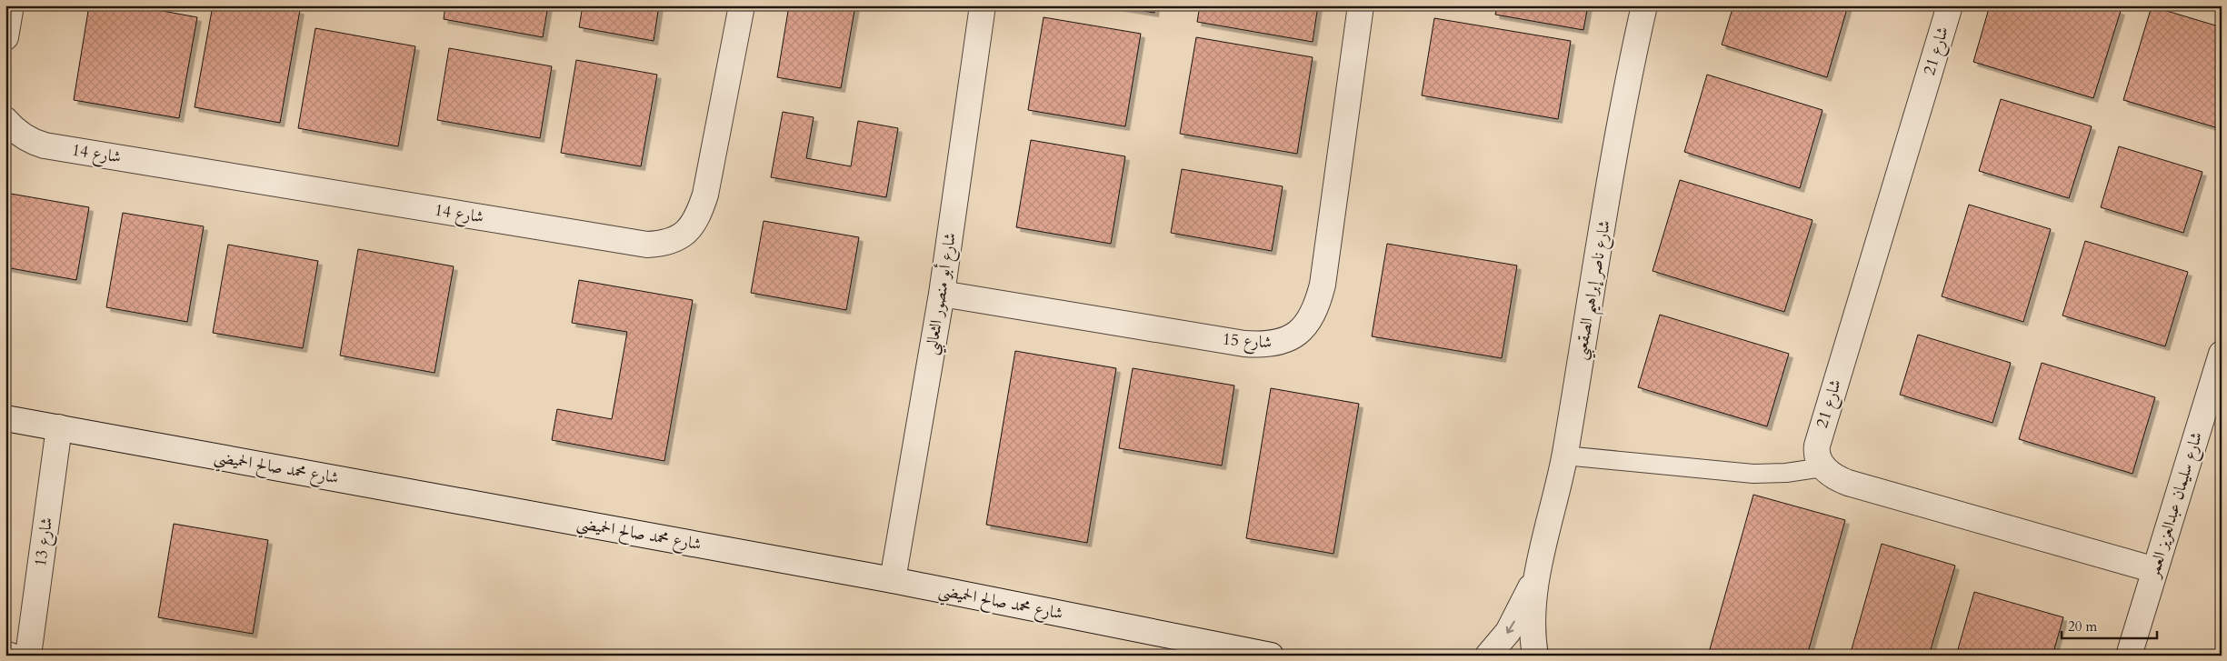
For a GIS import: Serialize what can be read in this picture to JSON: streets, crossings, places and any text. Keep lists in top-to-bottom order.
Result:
{
  "streets": {
    "street": [
      "شارع 21",
      "شارع 14",
      "شارع ناصر إبراهيم الصقعبي",
      "شارع أبو منصور الثعالبي",
      "شارع 15",
      "شارع محمد صالح الحميضي",
      "شارع سليمان عبدالعزيز العمر",
      "شارع 13"
    ]
  },
  "crossings": [
    ["شارع أبو منصور الثعالبي", "شارع 15"],
    ["شارع أبو منصور الثعالبي", "شارع محمد صالح الحميضي"],
    ["شارع محمد صالح الحميضي", "شارع 13"]
  ],
  "scale_bar": "20 m"
}
